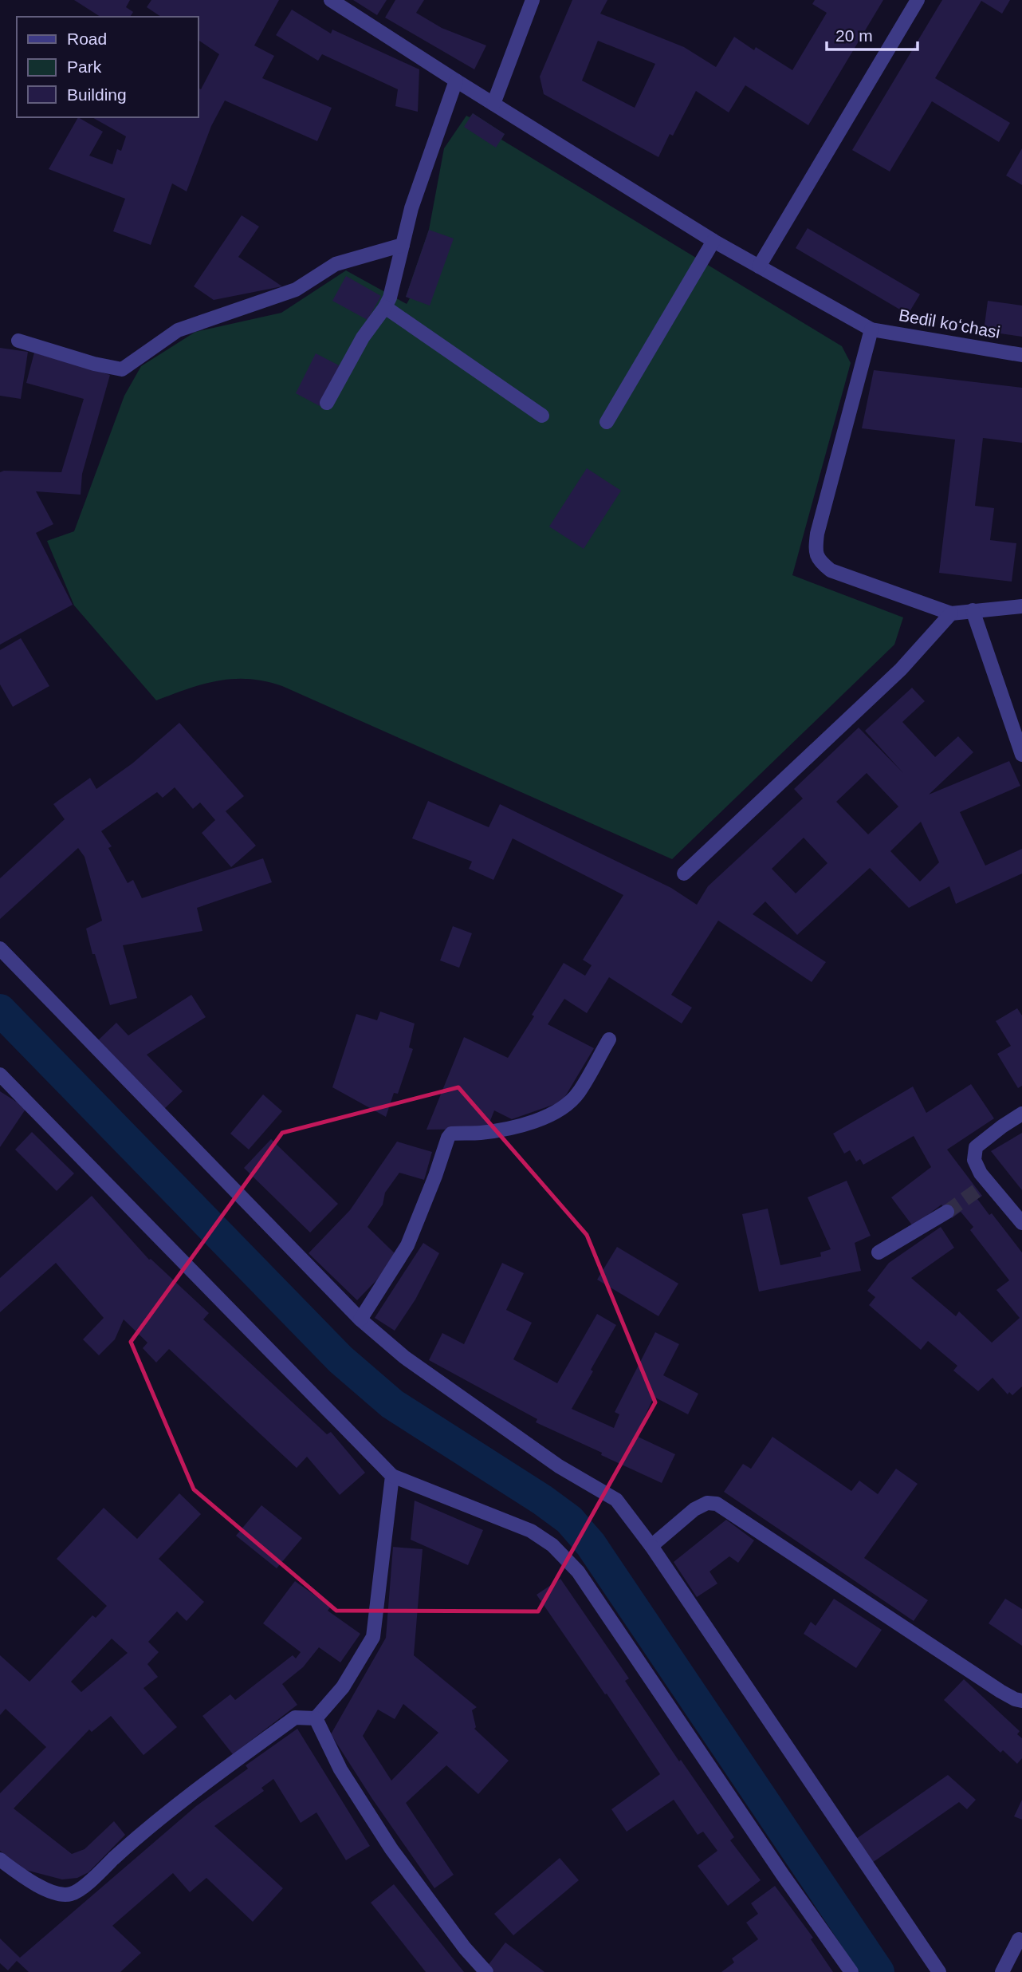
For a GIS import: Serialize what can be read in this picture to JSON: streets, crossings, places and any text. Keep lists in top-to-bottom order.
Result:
{
  "streets": {
    "street": ["Bedil koʻchasi"]
  },
  "legend": ["Road", "Park", "Building"],
  "scale_bar": "20 m"
}
